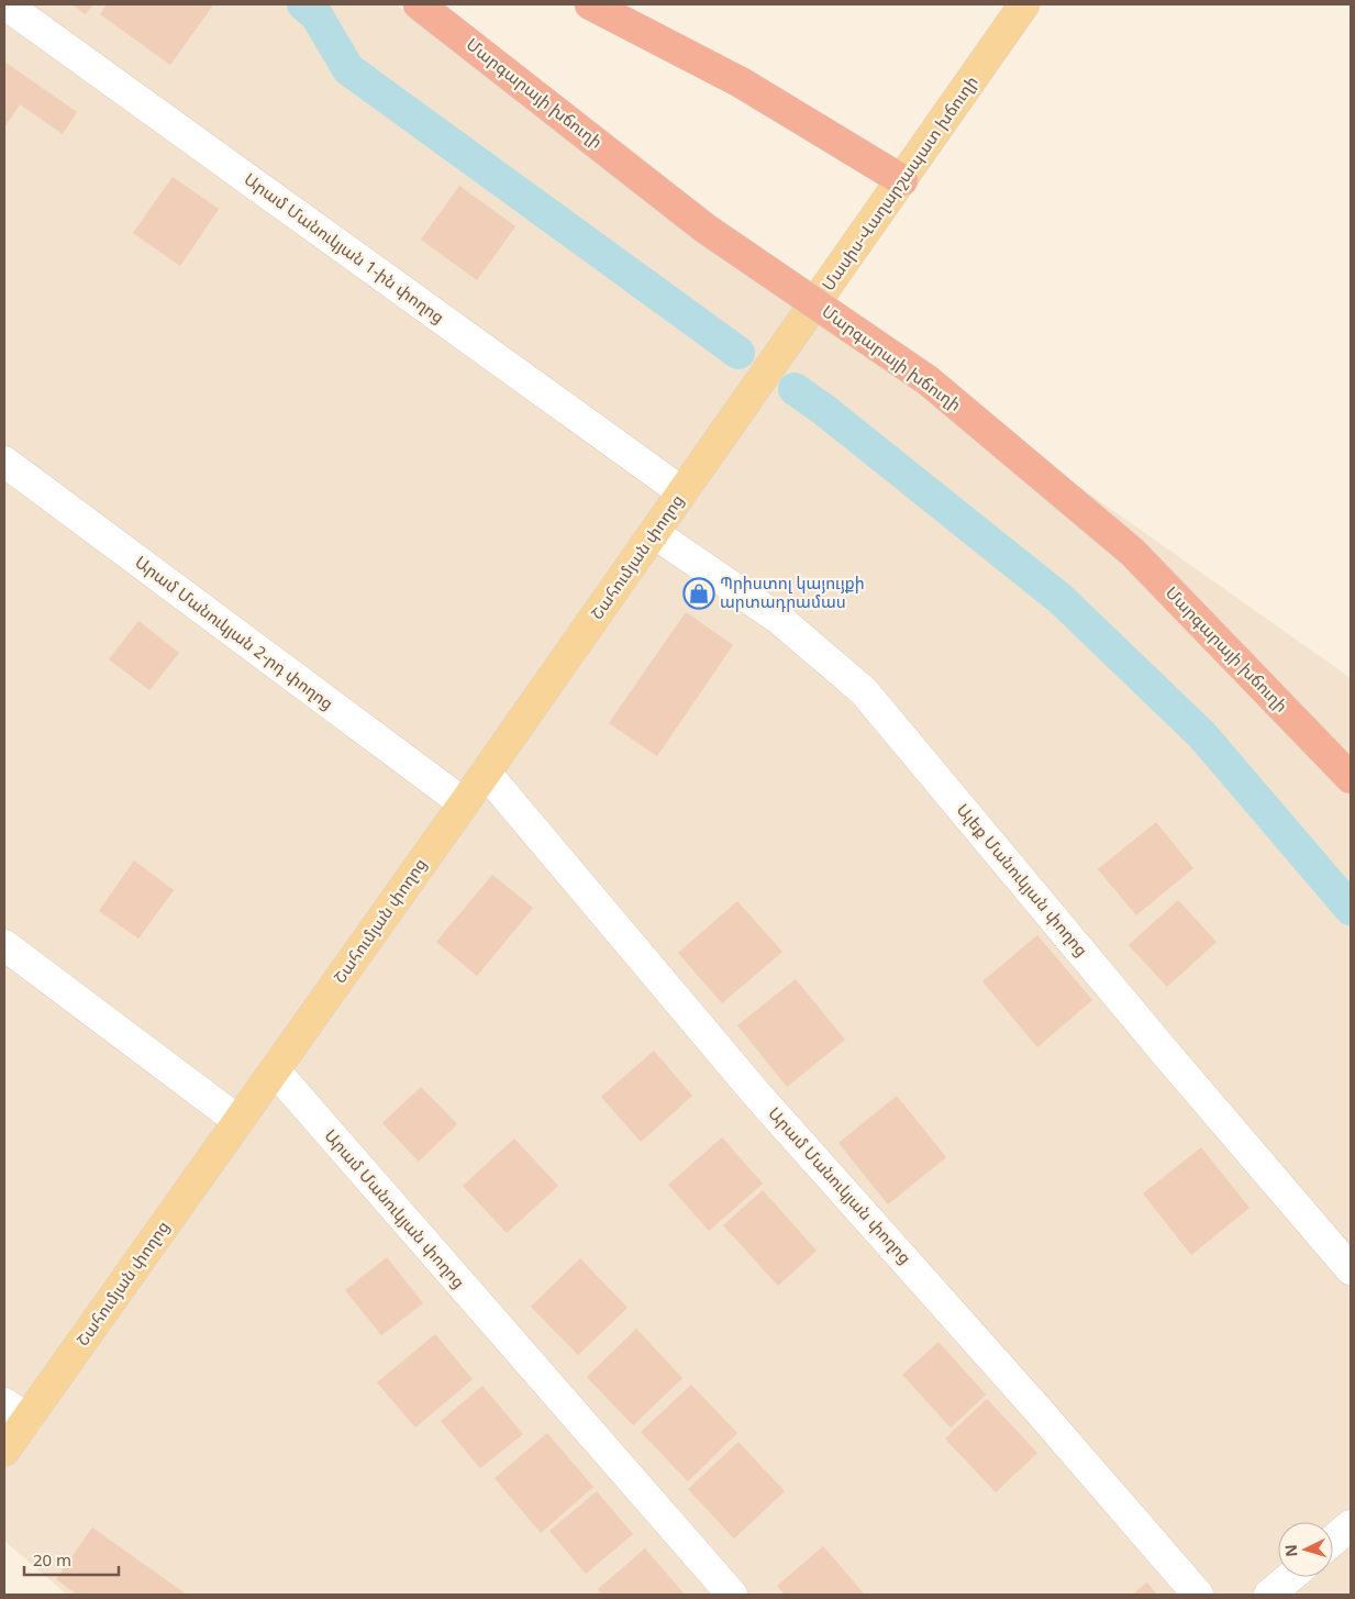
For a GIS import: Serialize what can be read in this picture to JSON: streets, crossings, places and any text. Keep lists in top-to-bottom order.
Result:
{
  "streets": {
    "highway": ["Մարգարայի խճուղի"],
    "main road": ["Մասիս-Վաղարշապատ խճուղի", "Շահումյան փողոց"],
    "street": [
      "Արամ Մանուկյան 1-ին փողոց",
      "Արամ Մանուկյան 2-րդ փողոց",
      "Ալեք Մանուկյան փողոց",
      "Արամ Մանուկյան փողոց"
    ]
  },
  "crossings": [
    ["Մասիս-Վաղարշապատ խճուղի", "Շահումյան փողոց"],
    ["Արամ Մանուկյան 1-ին փողոց", "Շահումյան փողոց"],
    ["Շահումյան փողոց", "Արամ Մանուկյան 2-րդ փողոց"],
    ["Շահումյան փողոց", "Ալեք Մանուկյան փողոց"],
    ["Շահումյան փողոց", "Արամ Մանուկյան փողոց"]
  ],
  "places": {
    "shop": ["Պրիստոլ կայույքի արտադրամաս"]
  },
  "scale_bar": "20 m",
  "north": "left"
}
